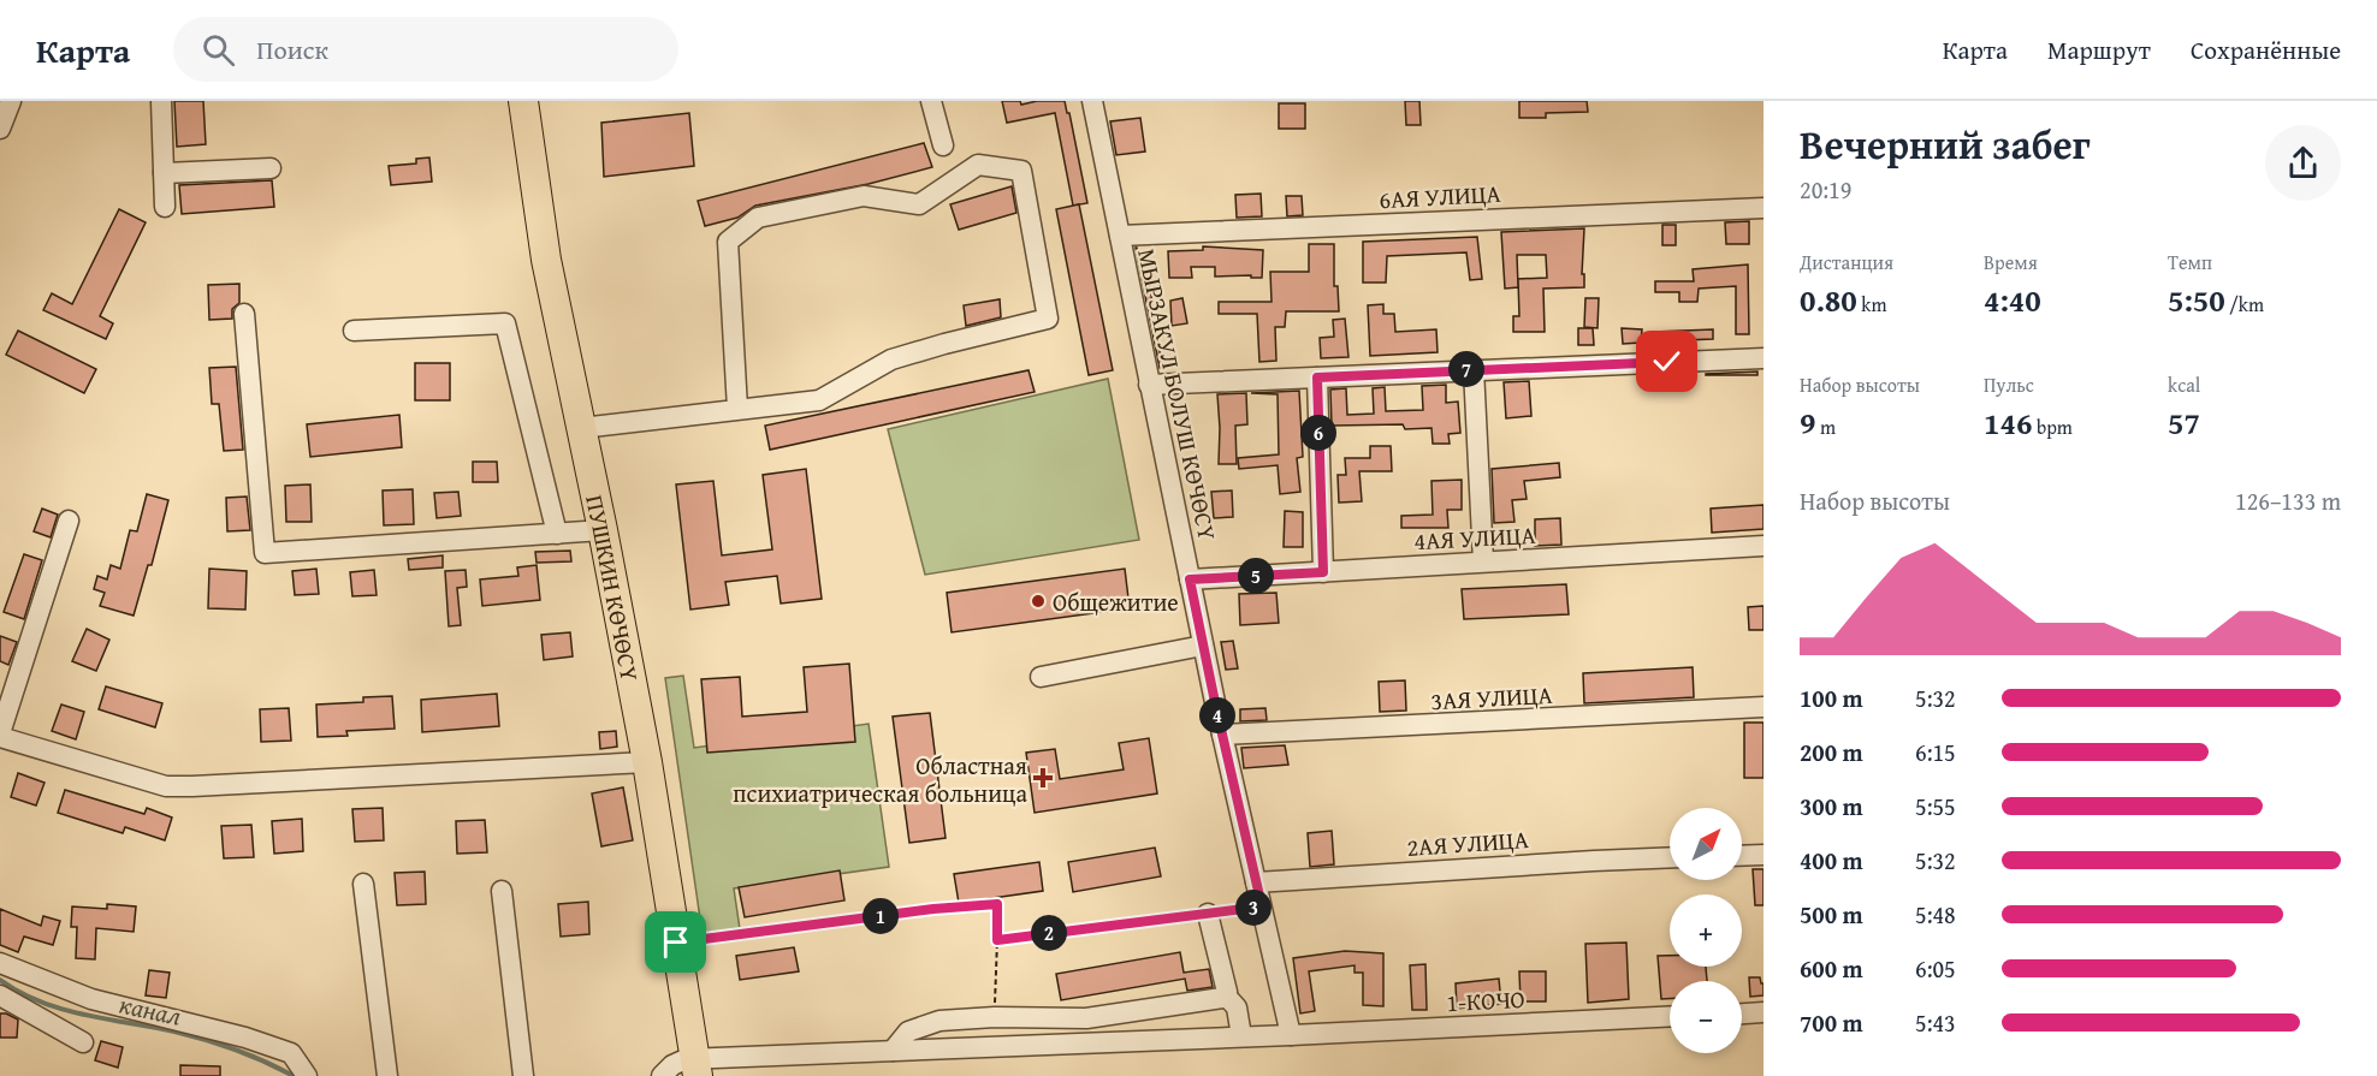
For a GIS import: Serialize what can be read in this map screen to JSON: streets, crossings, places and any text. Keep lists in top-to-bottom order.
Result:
{
  "streets": {
    "highway": ["ПУШКИН КӨЧӨСҮ"],
    "street": [
      "6АЯ УЛИЦА",
      "МЫРЗАКУЛ БОЛУШ КӨЧӨСҮ",
      "4АЯ УЛИЦА",
      "3АЯ УЛИЦА",
      "2АЯ УЛИЦА",
      "1-КОЧО"
    ]
  },
  "crossings": [
    ["6АЯ УЛИЦА", "МЫРЗАКУЛ БОЛУШ КӨЧӨСҮ"],
    ["МЫРЗАКУЛ БОЛУШ КӨЧӨСҮ", "4АЯ УЛИЦА"],
    ["МЫРЗАКУЛ БОЛУШ КӨЧӨСҮ", "3АЯ УЛИЦА"],
    ["МЫРЗАКУЛ БОЛУШ КӨЧӨСҮ", "2АЯ УЛИЦА"],
    ["МЫРЗАКУЛ БОЛУШ КӨЧӨСҮ", "1-КОЧО"],
    ["ПУШКИН КӨЧӨСҮ", "1-КОЧО"]
  ],
  "water": ["канал"],
  "places": {
    "other": ["Общежитие"],
    "health": ["Областная психиатрическая больница"]
  },
  "north": "top right",
  "page": {
    "header": "Карта",
    "search": "Поиск",
    "nav": ["Карта", "Маршрут", "Сохранённые"],
    "heading": ["Вечерний забег", "20:19"],
    "stats": [
      ["Дистанция", "0.80 km"],
      ["Время", "4:40"],
      ["Темп", "5:50 /km"],
      ["Набор высоты", "9 m"],
      ["Пульс", "146 bpm"],
      ["kcal", "57"]
    ],
    "pins": [
      "7",
      "6",
      "5",
      "4",
      "3",
      "1",
      "2"
    ],
    "chart": ["Набор высоты", "126–133 m"],
    "list": [
      {
        "name": "100 m",
        "note": "5:32"
      },
      {
        "name": "200 m",
        "note": "6:15"
      },
      {
        "name": "300 m",
        "note": "5:55"
      },
      {
        "name": "400 m",
        "note": "5:32"
      },
      {
        "name": "500 m",
        "note": "5:48"
      },
      {
        "name": "600 m",
        "note": "6:05"
      },
      {
        "name": "700 m",
        "note": "5:43"
      }
    ],
    "map_buttons": ["+", "−"]
  }
}
